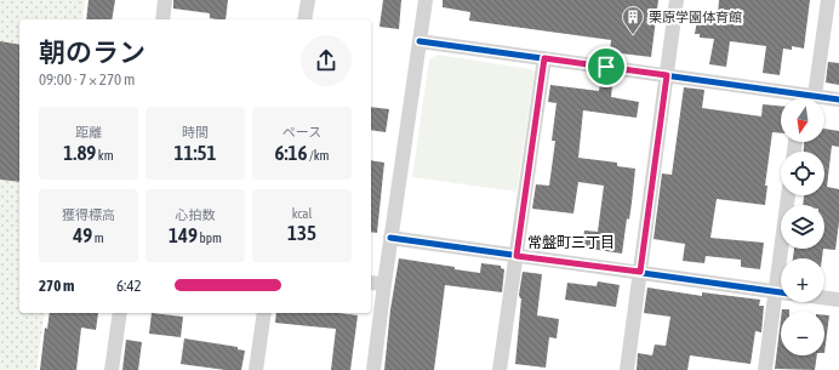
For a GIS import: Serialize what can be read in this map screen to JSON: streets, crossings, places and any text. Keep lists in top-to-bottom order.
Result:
{
  "districts": ["常盤町三丁目"],
  "places": {
    "building": ["栗原学園体育館"]
  },
  "north": "bottom",
  "page": {
    "heading": ["朝のラン", "09:00 · 7 × 270 m"],
    "map_buttons": ["+", "−"],
    "stats": [
      ["距離", "1.89 km"],
      ["時間", "11:51"],
      ["ペース", "6:16 /km"],
      ["獲得標高", "49 m"],
      ["心拍数", "149 bpm"],
      ["kcal", "135"]
    ],
    "list": [
      {
        "name": "270 m",
        "note": "6:42"
      }
    ]
  }
}
